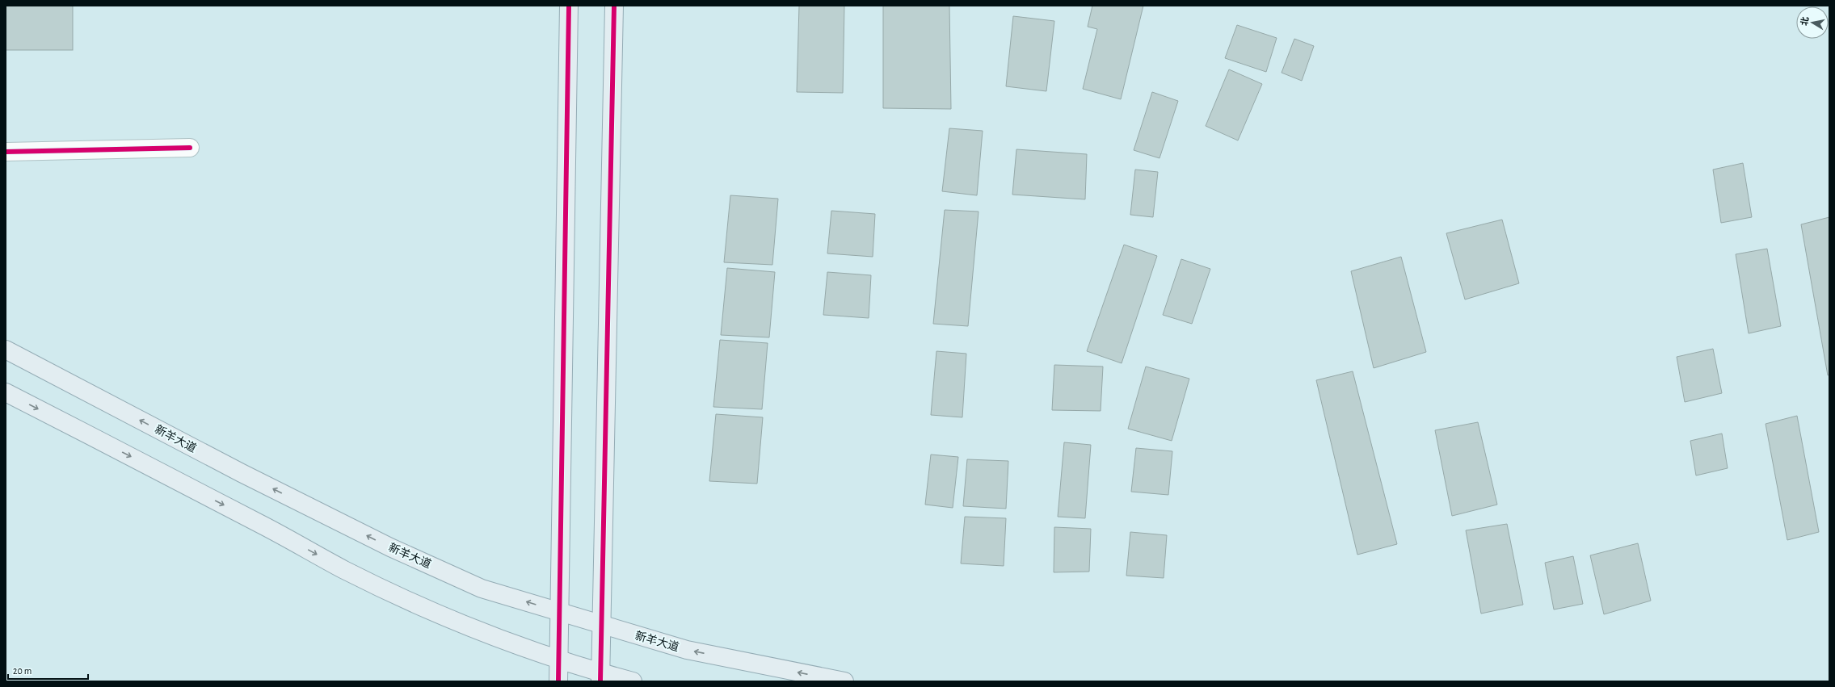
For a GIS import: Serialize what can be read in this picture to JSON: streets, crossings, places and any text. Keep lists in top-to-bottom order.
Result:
{
  "streets": {
    "main road": ["新羊大道"]
  },
  "scale_bar": "20 m",
  "north": "left"
}
